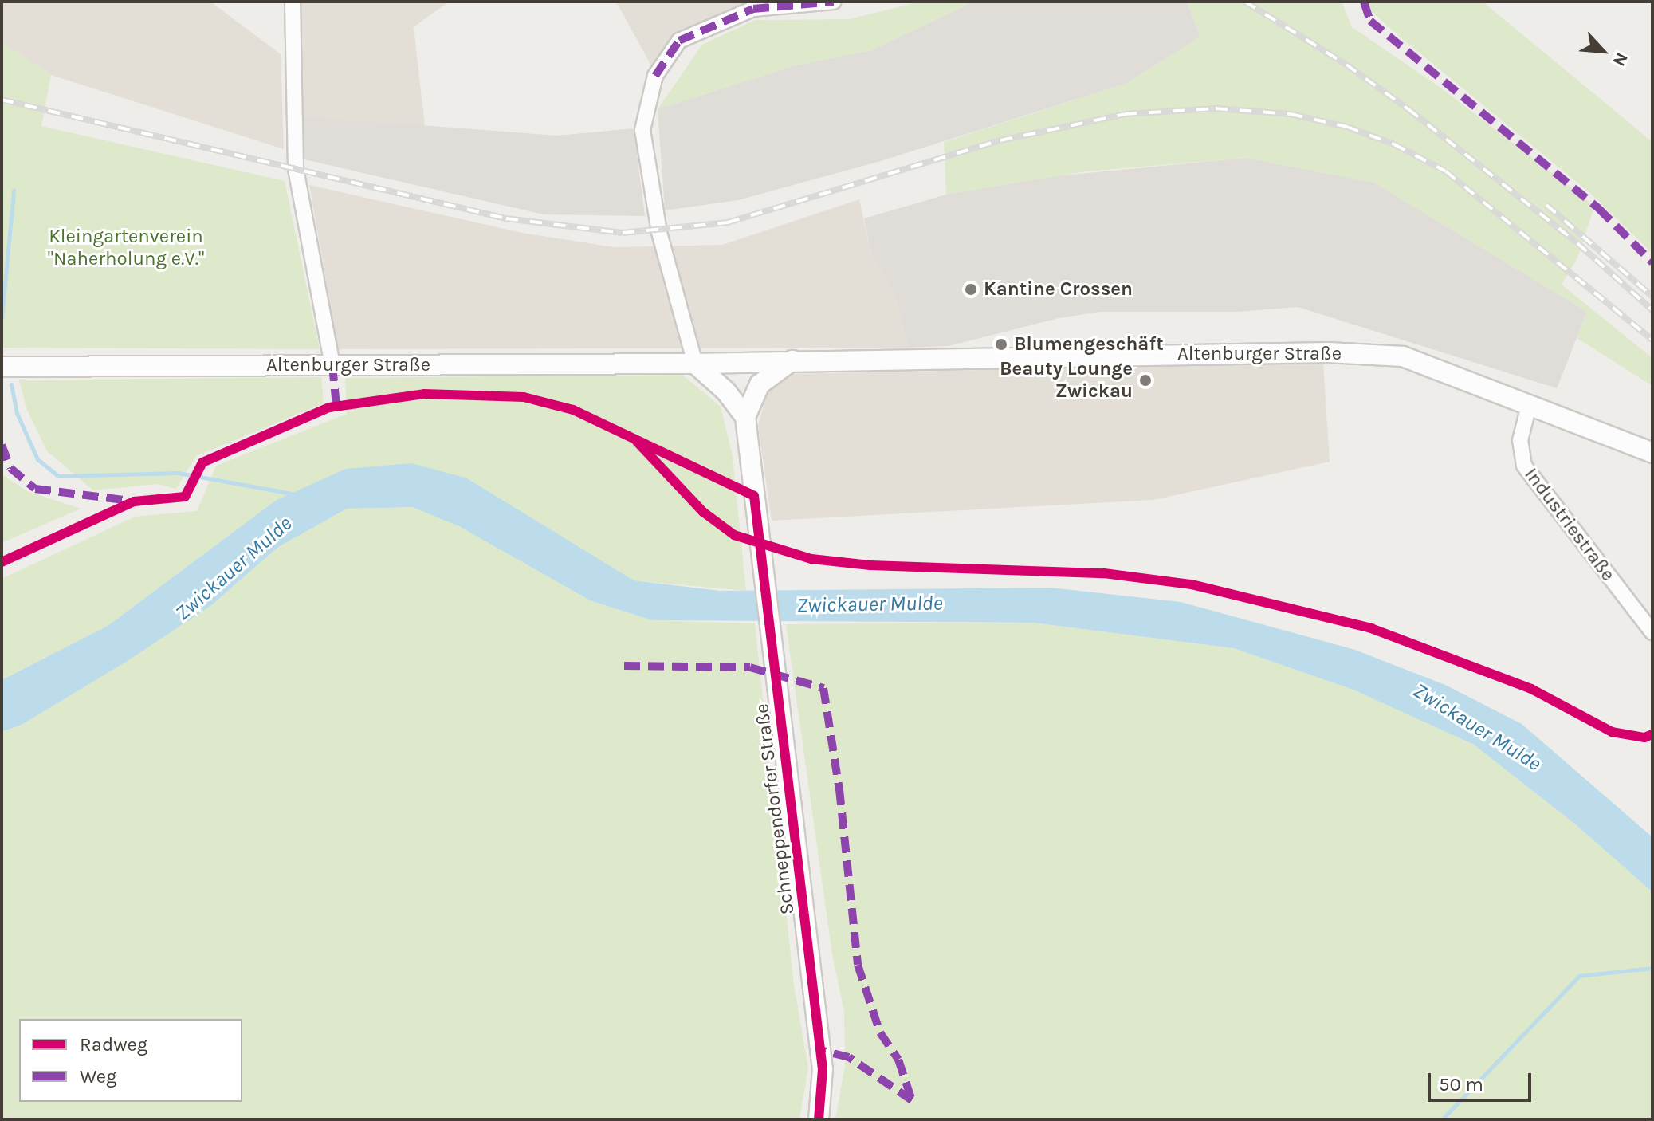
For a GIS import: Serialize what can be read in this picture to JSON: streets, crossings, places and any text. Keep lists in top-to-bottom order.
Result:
{
  "streets": {
    "street": ["Altenburger Straße", "Industriestraße", "Schneppendorfer Straße"]
  },
  "crossings": [
    ["Altenburger Straße", "Industriestraße"]
  ],
  "water": ["Zwickauer Mulde"],
  "parks": ["Kleingartenverein \"Naherholung e.V.\""],
  "places": ["Kantine Crossen", "Blumengeschäft", "Beauty Lounge Zwickau"],
  "legend": ["Radweg", "Weg"],
  "scale_bar": "50 m",
  "north": "bottom right"
}
